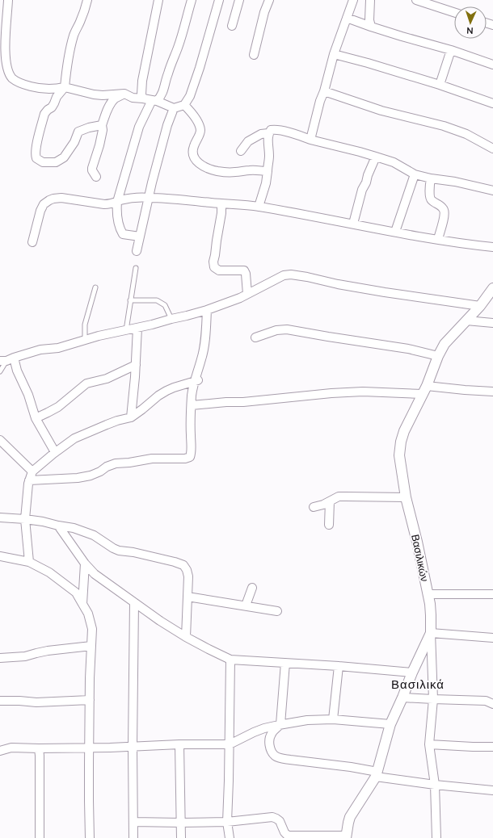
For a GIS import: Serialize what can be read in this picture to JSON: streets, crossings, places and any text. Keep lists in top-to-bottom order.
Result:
{
  "streets": {
    "street": ["Βασιλικών"]
  },
  "districts": ["Βασιλικά"],
  "north": "bottom"
}
